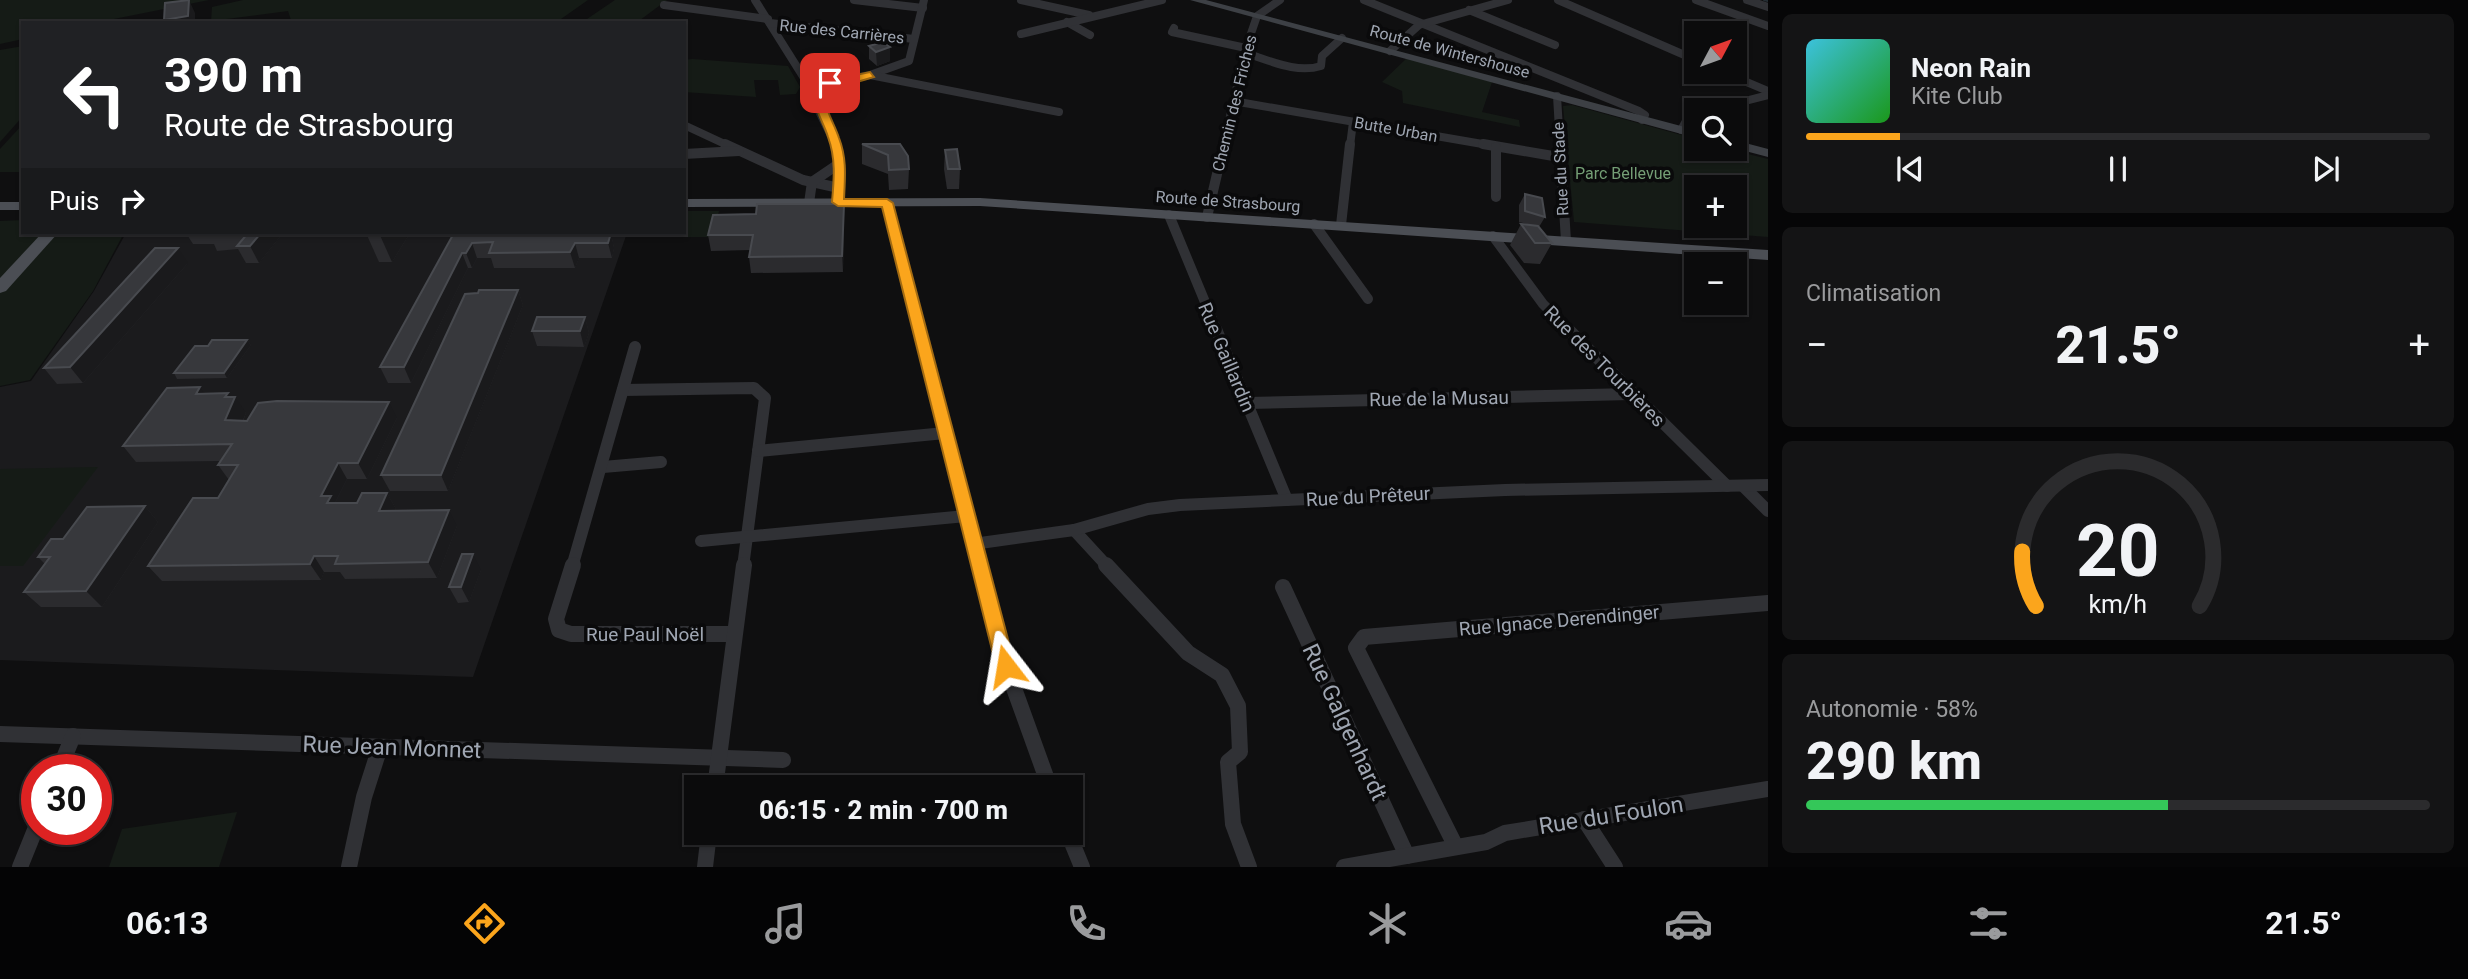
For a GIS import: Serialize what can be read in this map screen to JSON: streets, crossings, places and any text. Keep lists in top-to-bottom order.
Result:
{
  "streets": {
    "main road": ["Route de Strasbourg"],
    "street": [
      "Rue des Carrières",
      "Route de Wintershouse",
      "Chemin des Friches",
      "Butte Urban",
      "Rue du Stade",
      "Rue Gaillardin",
      "Rue des Tourbières",
      "Rue de la Musau",
      "Rue du Prêteur",
      "Rue Ignace Derendinger",
      "Rue Paul Noël",
      "Rue Galgenhardt",
      "Rue Jean Monnet",
      "Rue du Foulon"
    ]
  },
  "crossings": [
    ["Route de Wintershouse", "Chemin des Friches"],
    ["Route de Wintershouse", "Rue du Stade"],
    ["Chemin des Friches", "Butte Urban"],
    ["Chemin des Friches", "Route de Strasbourg"],
    ["Butte Urban", "Rue du Stade"],
    ["Rue du Stade", "Route de Strasbourg"],
    ["Route de Strasbourg", "Rue Gaillardin"],
    ["Route de Strasbourg", "Rue des Tourbières"],
    ["Rue Gaillardin", "Rue de la Musau"],
    ["Rue Gaillardin", "Rue du Prêteur"],
    ["Rue des Tourbières", "Rue de la Musau"],
    ["Rue des Tourbières", "Rue du Prêteur"],
    ["Rue Galgenhardt", "Rue du Foulon"]
  ],
  "parks": ["Parc Bellevue"],
  "north": "top right",
  "page": {
    "map_buttons": ["+", "−"],
    "turn": ["390 m", "Route de Strasbourg"],
    "song": ["Neon Rain", "Kite Club"],
    "then": "Puis",
    "tile": [
      "Climatisation",
      ["Autonomie · 58%", "290 km"]
    ],
    "heat": ["−", "21.5°", "+"],
    "limit": "30",
    "trip": "06:15 · 2 min · 700 m",
    "tabs": ["06:13", "21.5°"],
    "gauge": ["20", "km/h"]
  }
}
